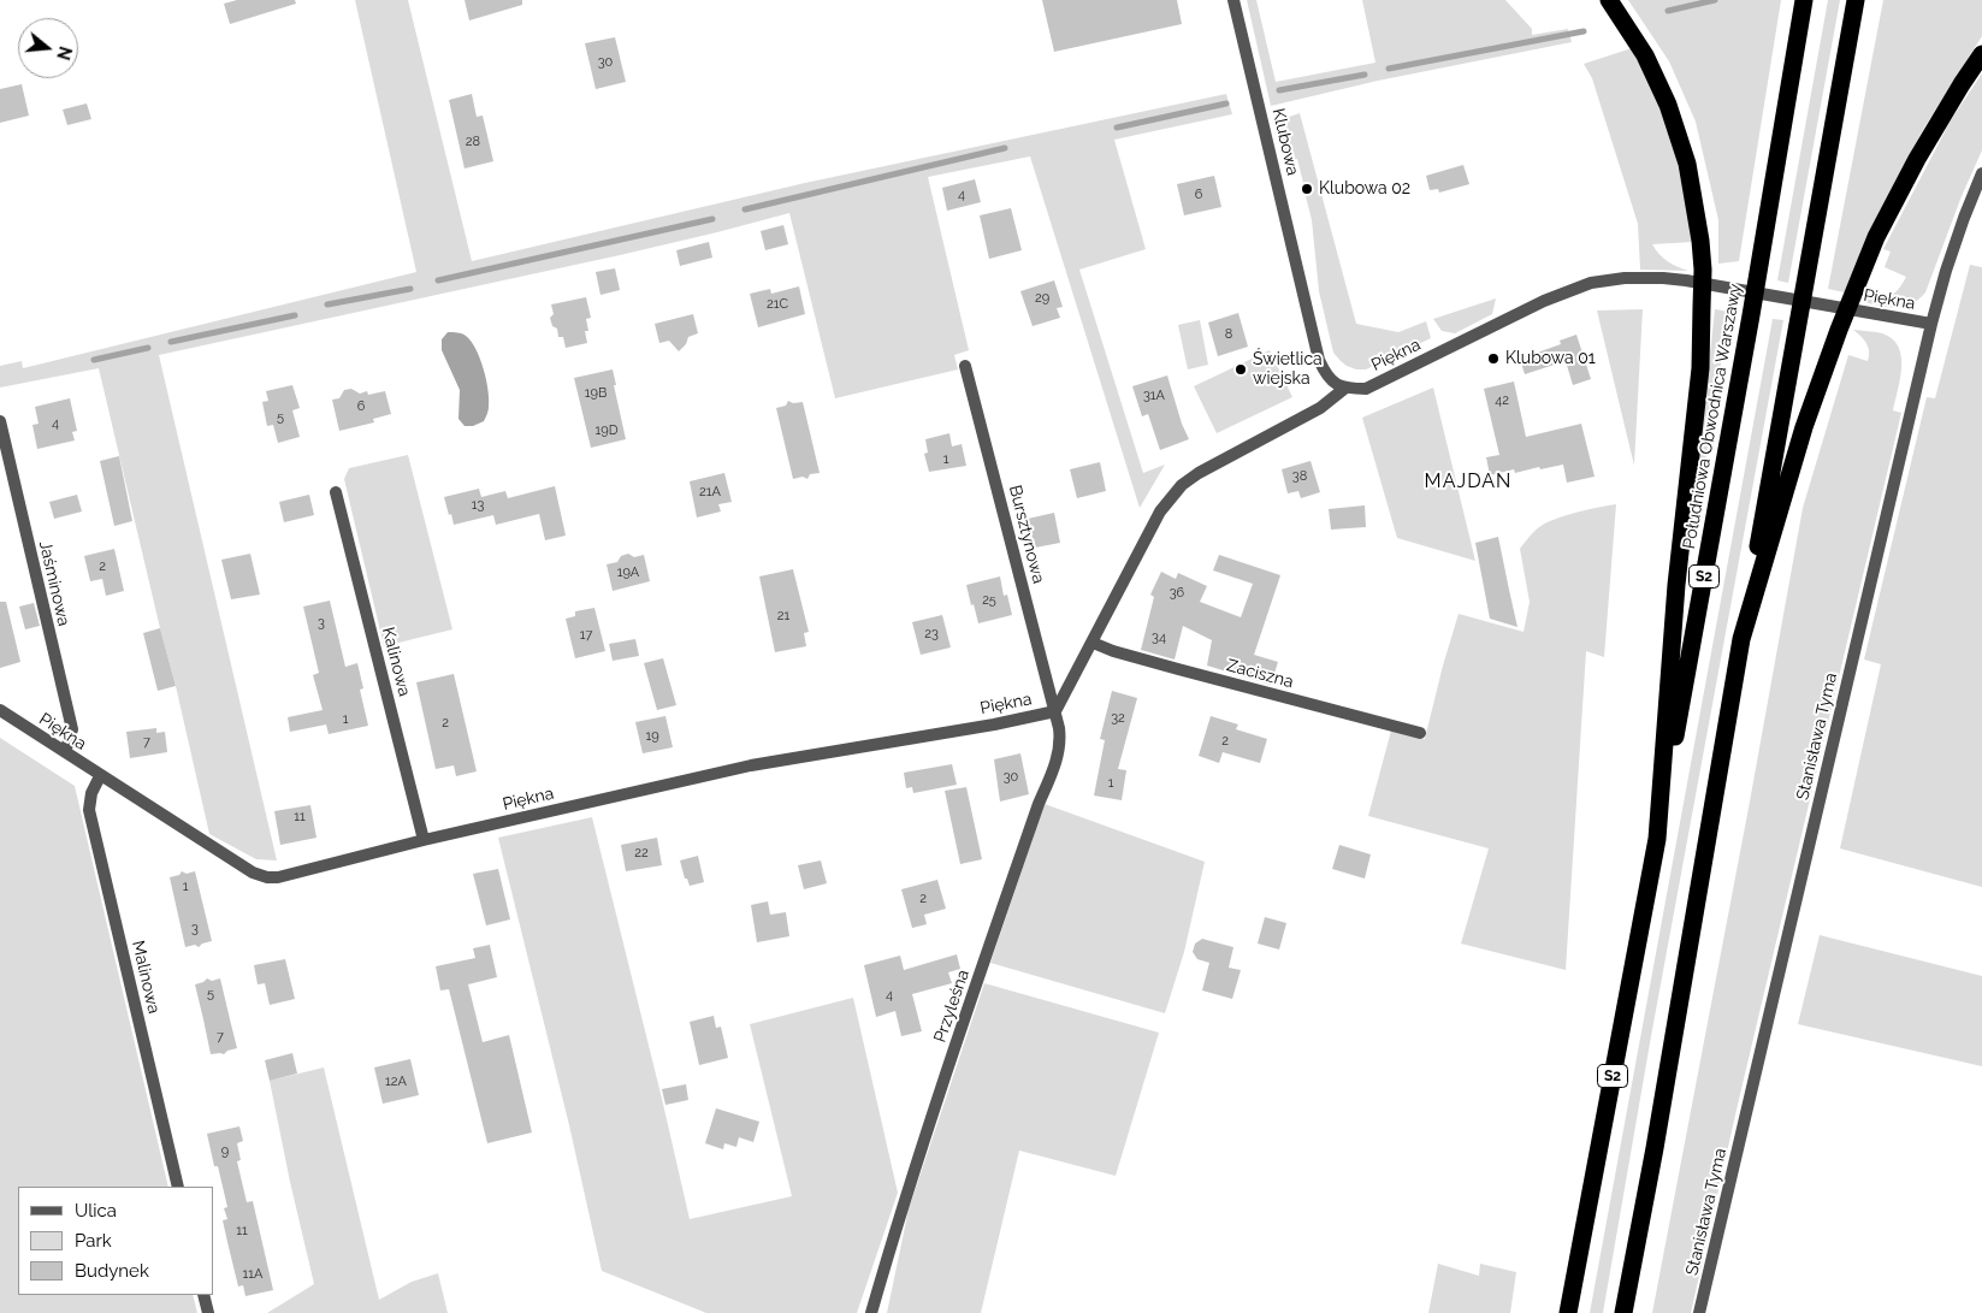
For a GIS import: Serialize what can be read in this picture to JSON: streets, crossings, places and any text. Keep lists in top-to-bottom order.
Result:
{
  "streets": {
    "highway": ["Południowa Obwodnica Warszawy", "S2"],
    "street": [
      "Klubowa",
      "Piękna",
      "Bursztynowa",
      "Jaśminowa",
      "Kalinowa",
      "Zaciszna",
      "Stanisława Tyma",
      "Malinowa",
      "Przyleśna"
    ]
  },
  "crossings": [
    ["Klubowa", "Piękna"],
    ["Piękna", "Bursztynowa"],
    ["Piękna", "Jaśminowa"],
    ["Piękna", "Kalinowa"],
    ["Piękna", "Zaciszna"],
    ["Piękna", "Stanisława Tyma"],
    ["Piękna", "Malinowa"],
    ["Piękna", "Przyleśna"],
    ["Południowa Obwodnica Warszawy", "S2"],
    ["Bursztynowa", "Przyleśna"]
  ],
  "districts": ["MAJDAN"],
  "places": ["Klubowa 02", "Klubowa 01", "Świetlica wiejska"],
  "house_numbers": [
    "30",
    "28",
    "4",
    "6",
    "29",
    "21C",
    "8",
    "19B",
    "31A",
    "42",
    "6",
    "5",
    "4",
    "19D",
    "1",
    "38",
    "21A",
    "13",
    "2",
    "19A",
    "36",
    "25",
    "21",
    "3",
    "23",
    "17",
    "34",
    "32",
    "1",
    "2",
    "19",
    "2",
    "7",
    "30",
    "1",
    "11",
    "22",
    "1",
    "2",
    "3",
    "5",
    "4",
    "7",
    "12A",
    "9",
    "11",
    "11A"
  ],
  "legend": ["Ulica", "Park", "Budynek"],
  "north": "right"
}
